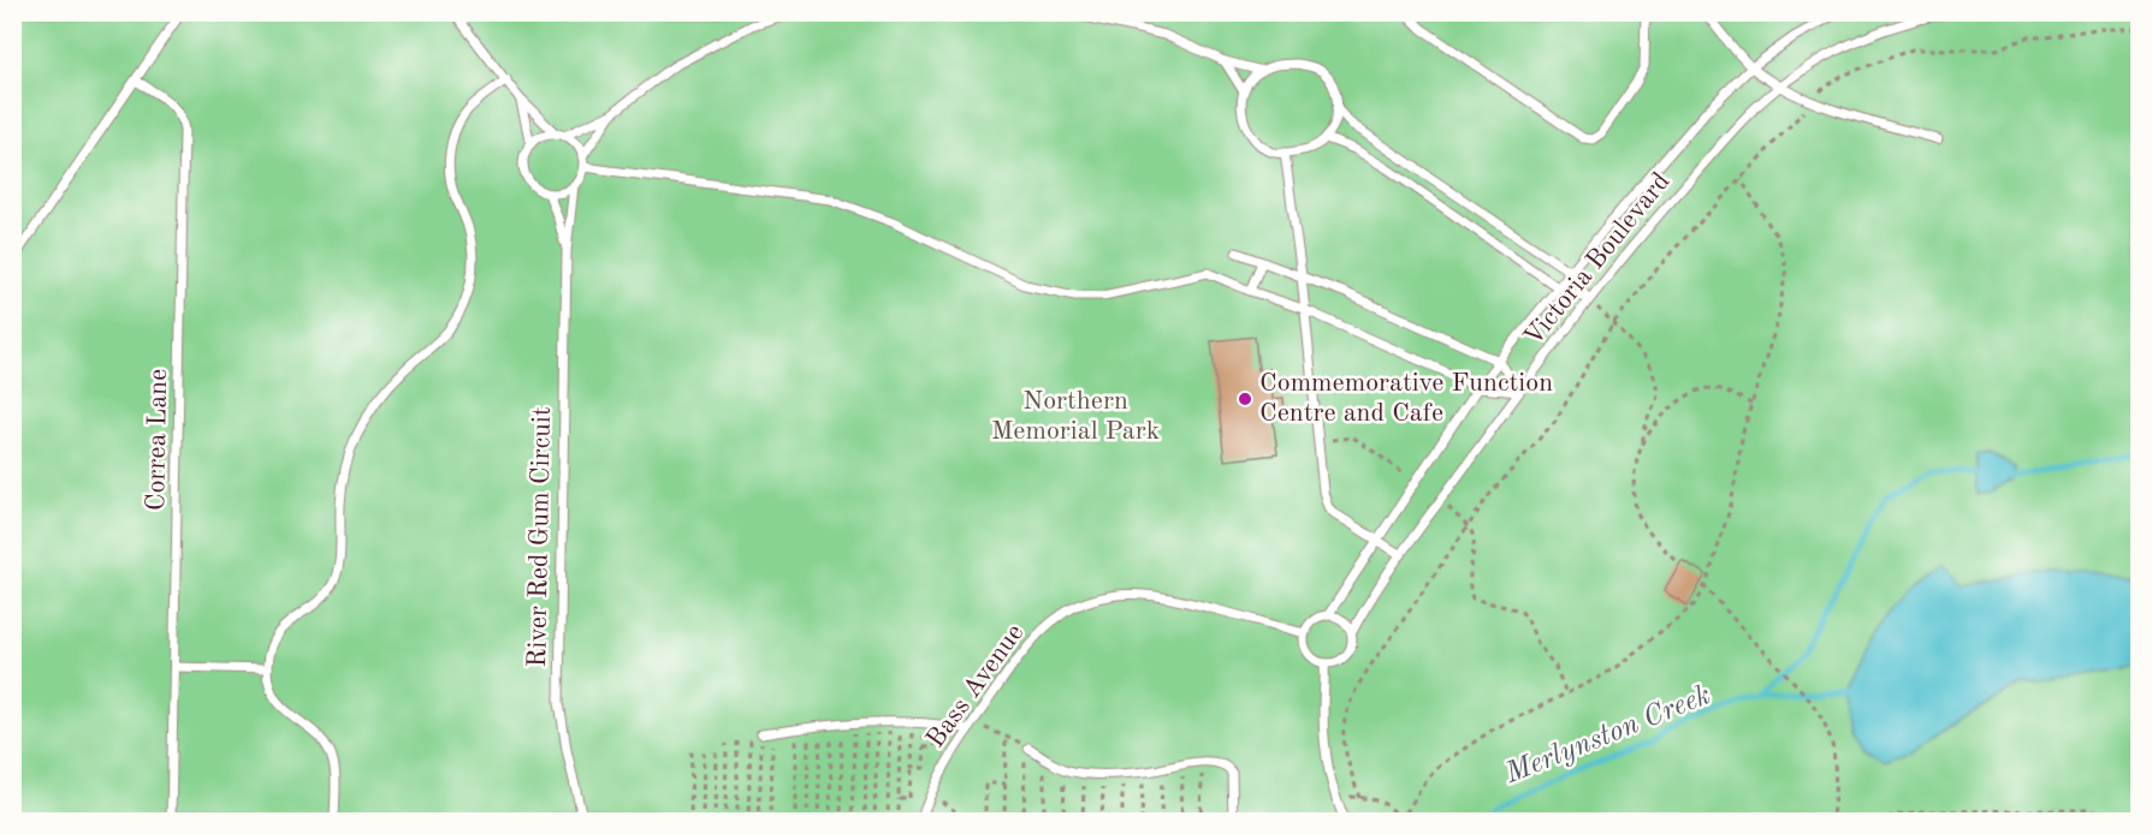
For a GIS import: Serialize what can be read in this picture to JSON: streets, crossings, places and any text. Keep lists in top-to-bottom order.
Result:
{
  "streets": {
    "lane": [
      "Victoria Boulevard",
      "Correa Lane",
      "River Red Gum Circuit",
      "Bass Avenue"
    ]
  },
  "crossings": [
    ["Victoria Boulevard", "Bass Avenue"]
  ],
  "water": ["Merlynston Creek"],
  "parks": ["Northern Memorial Park"],
  "places": ["Commemorative Function Centre and Cafe"]
}
